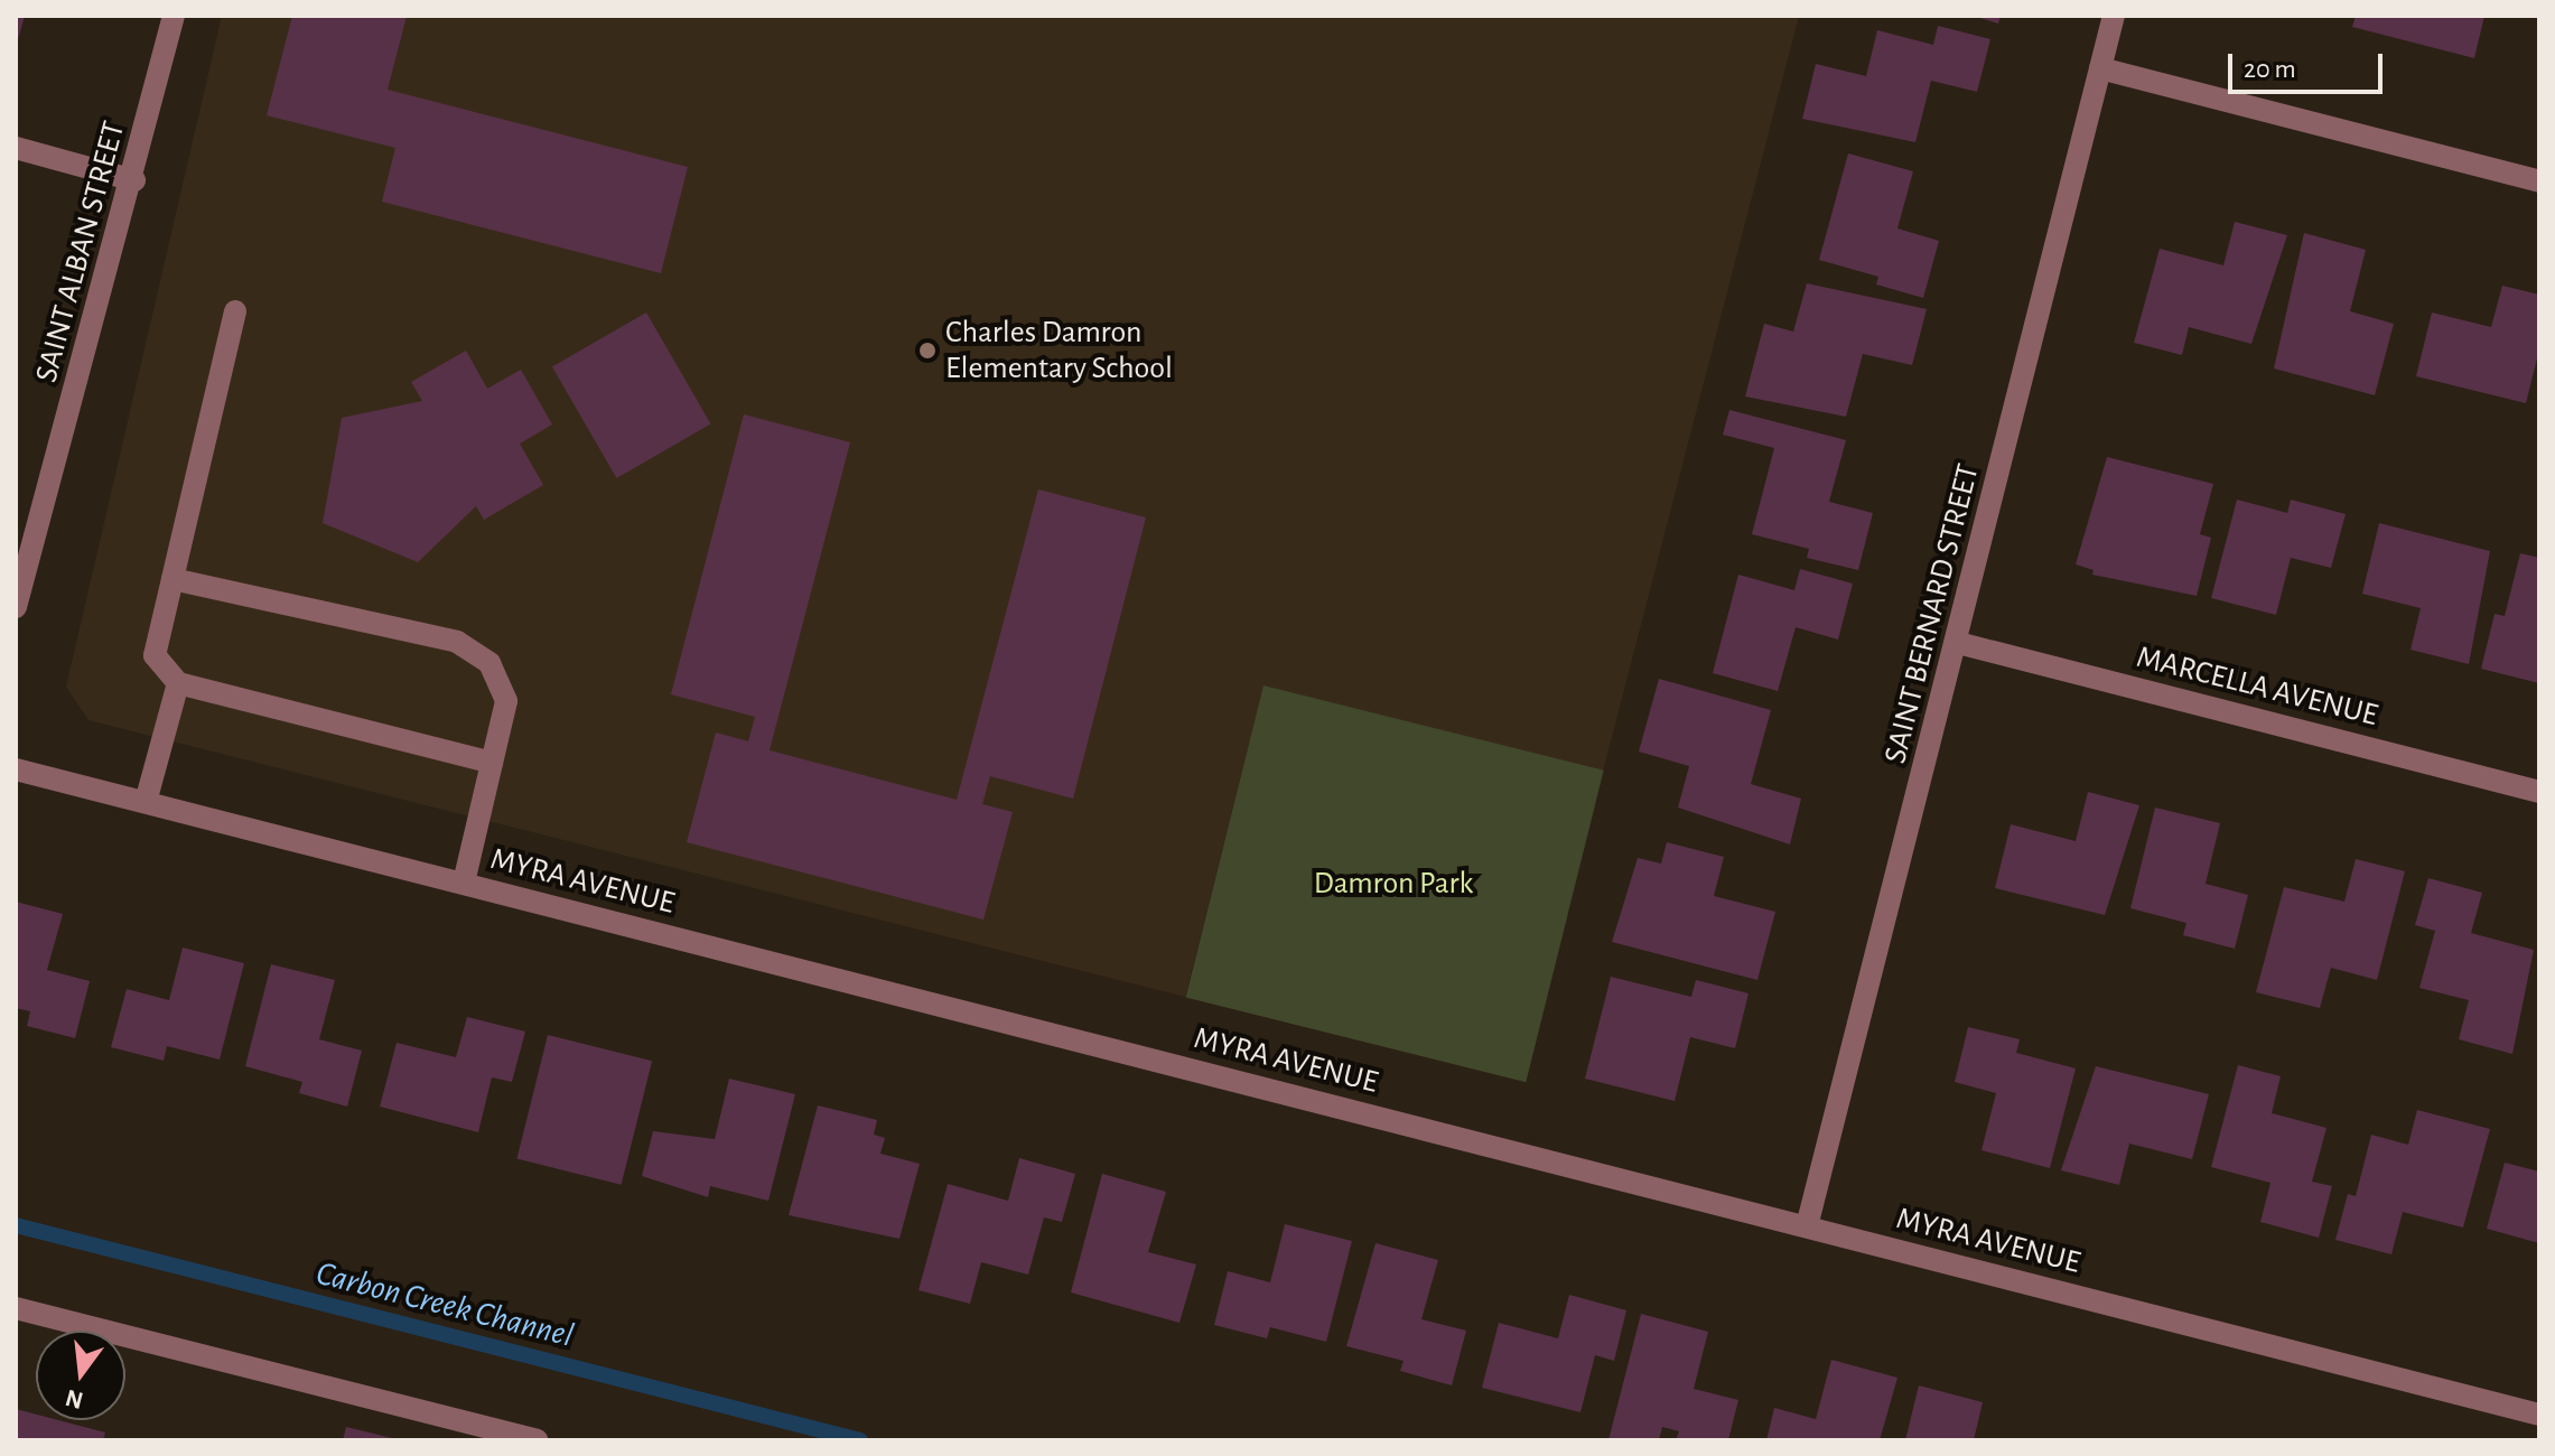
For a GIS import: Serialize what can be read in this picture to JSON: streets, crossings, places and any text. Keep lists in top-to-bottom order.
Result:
{
  "streets": {
    "street": [
      "SAINT ALBAN STREET",
      "SAINT BERNARD STREET",
      "MARCELLA AVENUE",
      "MYRA AVENUE"
    ]
  },
  "crossings": [
    ["SAINT BERNARD STREET", "MARCELLA AVENUE"],
    ["SAINT BERNARD STREET", "MYRA AVENUE"]
  ],
  "water": ["Carbon Creek Channel"],
  "parks": ["Damron Park"],
  "places": ["Charles Damron Elementary School"],
  "scale_bar": "20 m",
  "north": "bottom"
}
